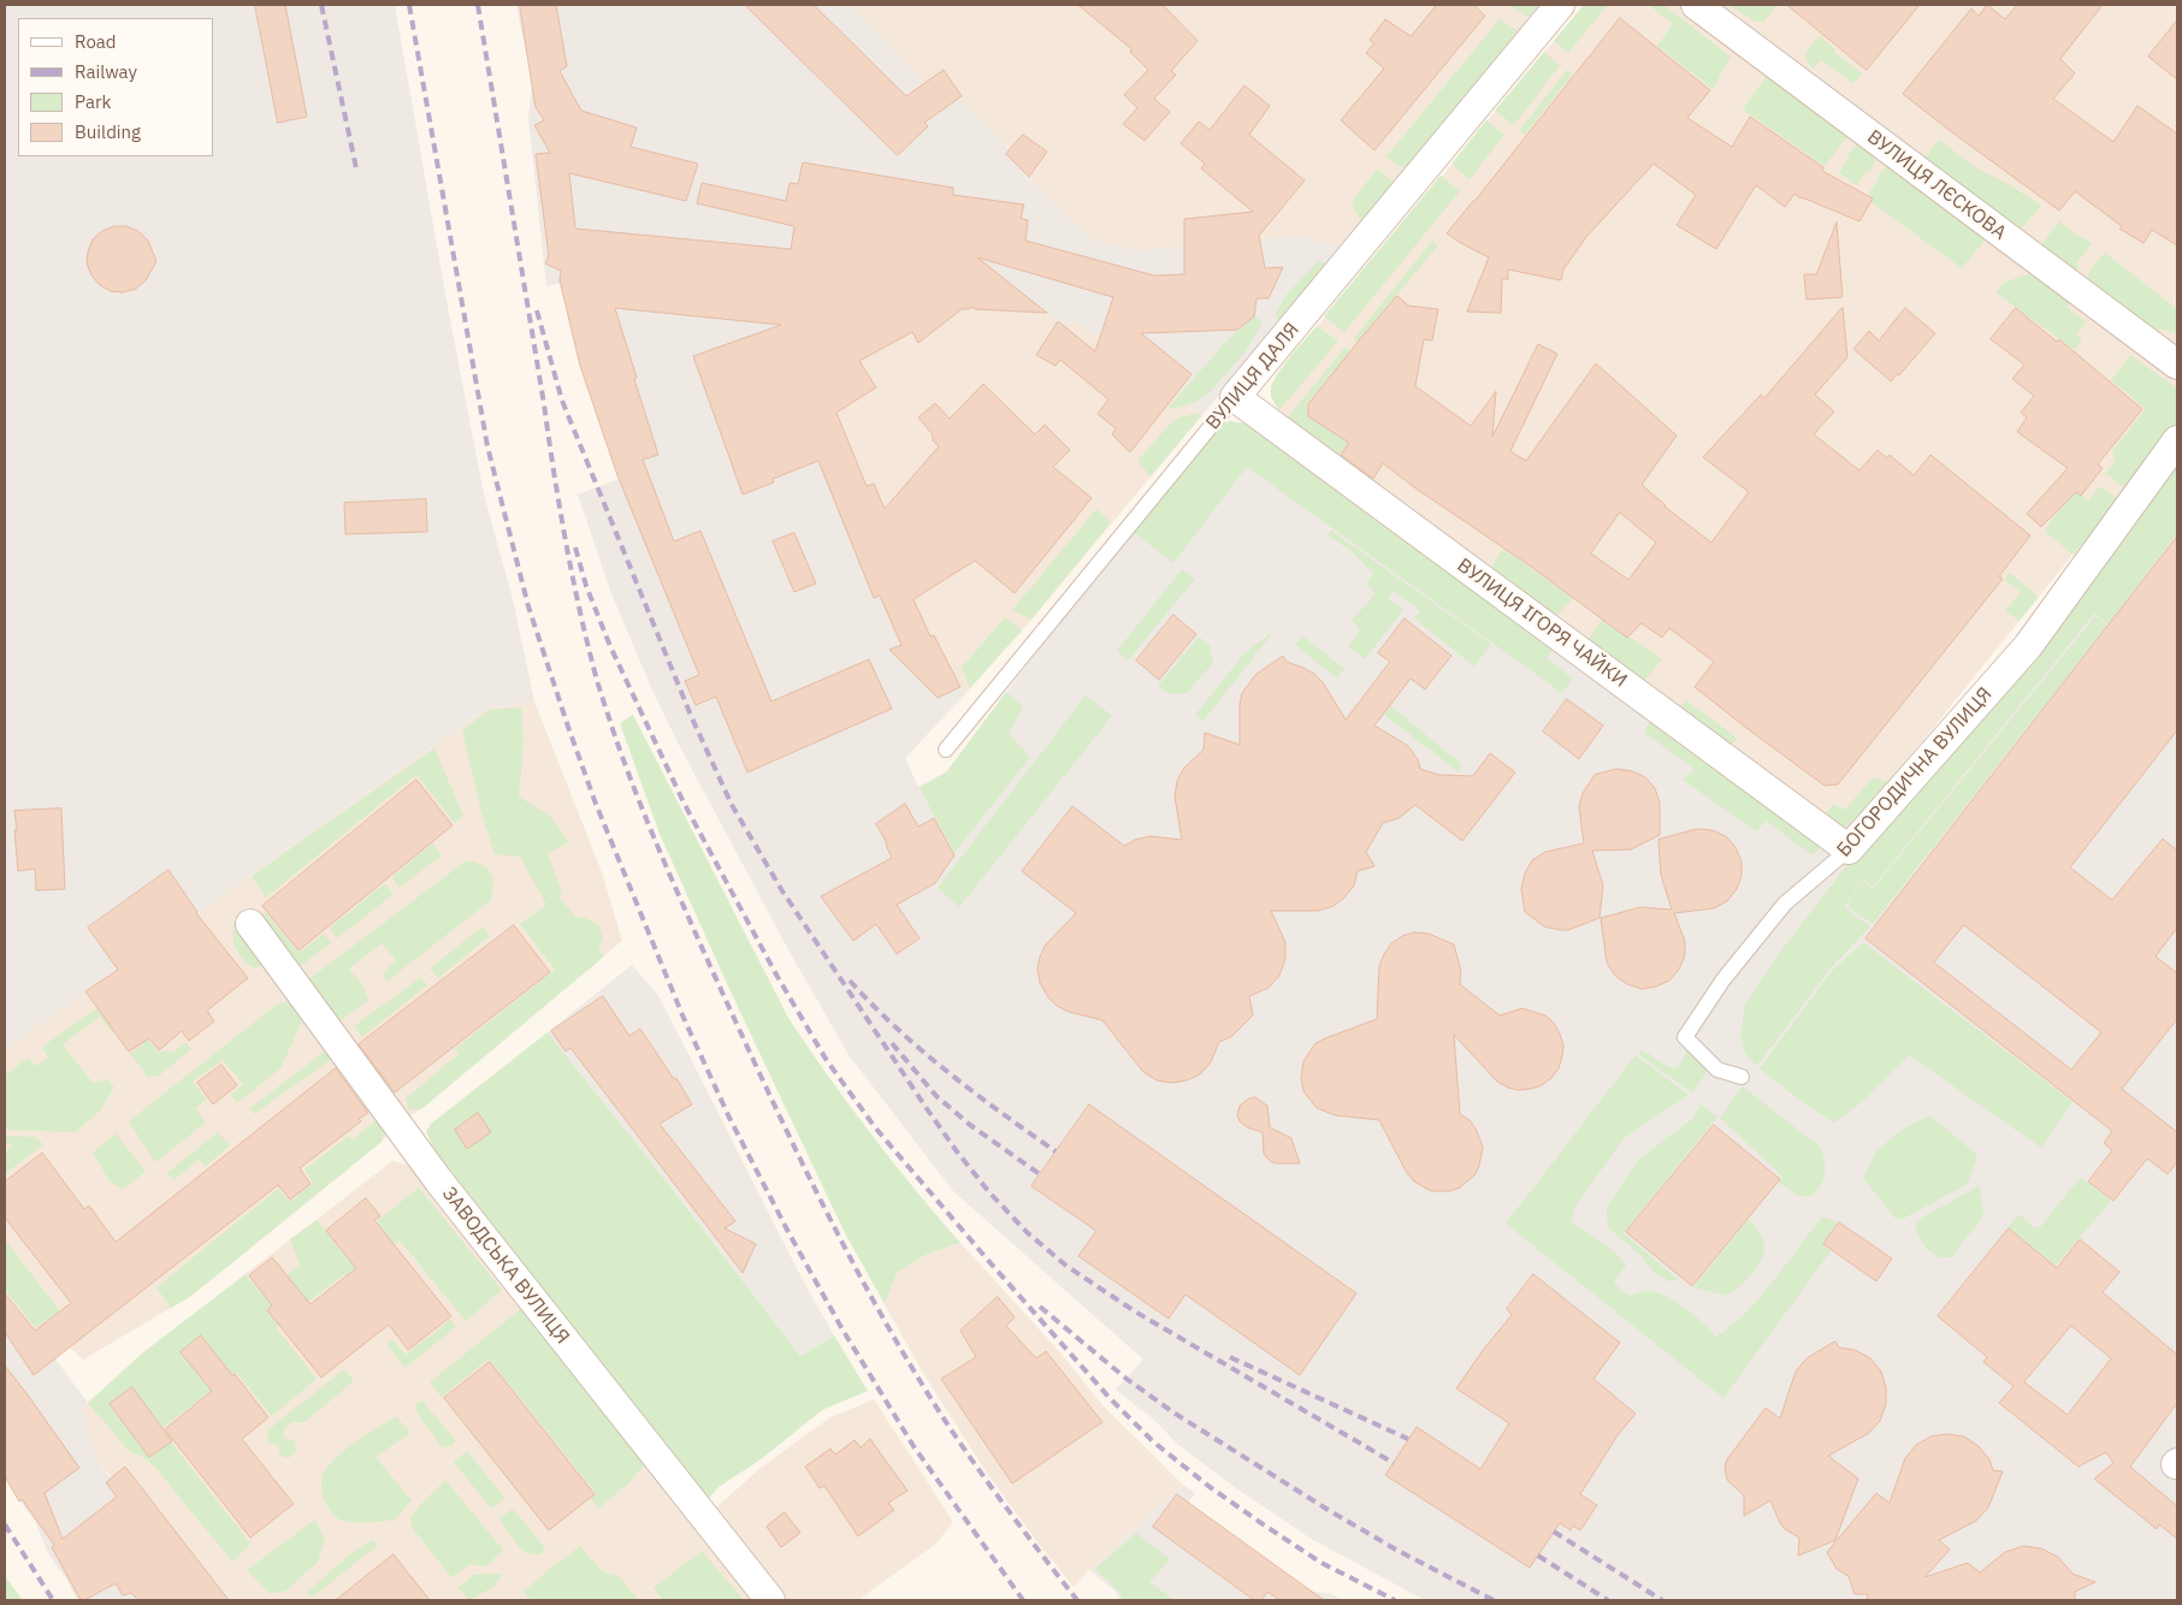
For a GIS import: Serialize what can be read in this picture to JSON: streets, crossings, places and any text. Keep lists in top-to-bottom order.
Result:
{
  "streets": {
    "street": [
      "ВУЛИЦЯ ЛЄСКОВА",
      "ВУЛИЦЯ ДАЛЯ",
      "ВУЛИЦЯ ІГОРЯ ЧАЙКИ",
      "БОГОРОДИЧНА ВУЛИЦЯ",
      "ЗАВОДСЬКА ВУЛИЦЯ"
    ]
  },
  "crossings": [
    ["ВУЛИЦЯ ДАЛЯ", "ВУЛИЦЯ ІГОРЯ ЧАЙКИ"],
    ["ВУЛИЦЯ ІГОРЯ ЧАЙКИ", "БОГОРОДИЧНА ВУЛИЦЯ"]
  ],
  "legend": [
    "Road",
    "Railway",
    "Park",
    "Building"
  ]
}
